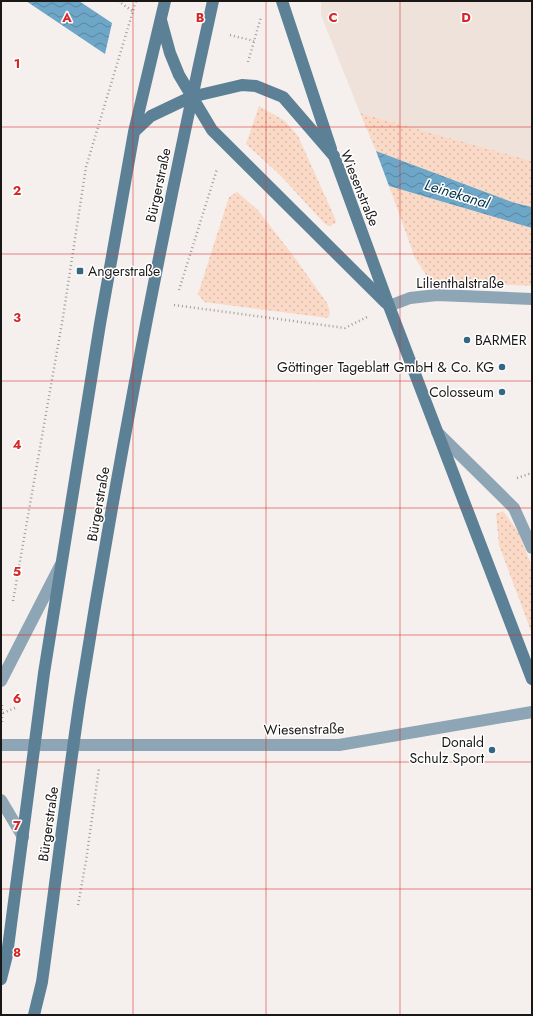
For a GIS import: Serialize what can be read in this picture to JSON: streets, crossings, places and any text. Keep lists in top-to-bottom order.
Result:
{
  "streets": {
    "main road": ["Bürgerstraße", "Wiesenstraße"],
    "street": ["Lilienthalstraße"]
  },
  "crossings": [
    ["Bürgerstraße", "Wiesenstraße"],
    ["Wiesenstraße", "Lilienthalstraße"]
  ],
  "water": ["Leinekanal"],
  "places": {
    "transit": ["Angerstraße"],
    "other": [
      "BARMER",
      "Göttinger Tageblatt GmbH & Co. KG",
      "Colosseum",
      "Donald Schulz Sport"
    ]
  },
  "grid": {
    "columns": [
      "A",
      "B",
      "C",
      "D"
    ],
    "rows": [
      "1",
      "2",
      "3",
      "4",
      "5",
      "6",
      "7",
      "8"
    ]
  }
}
